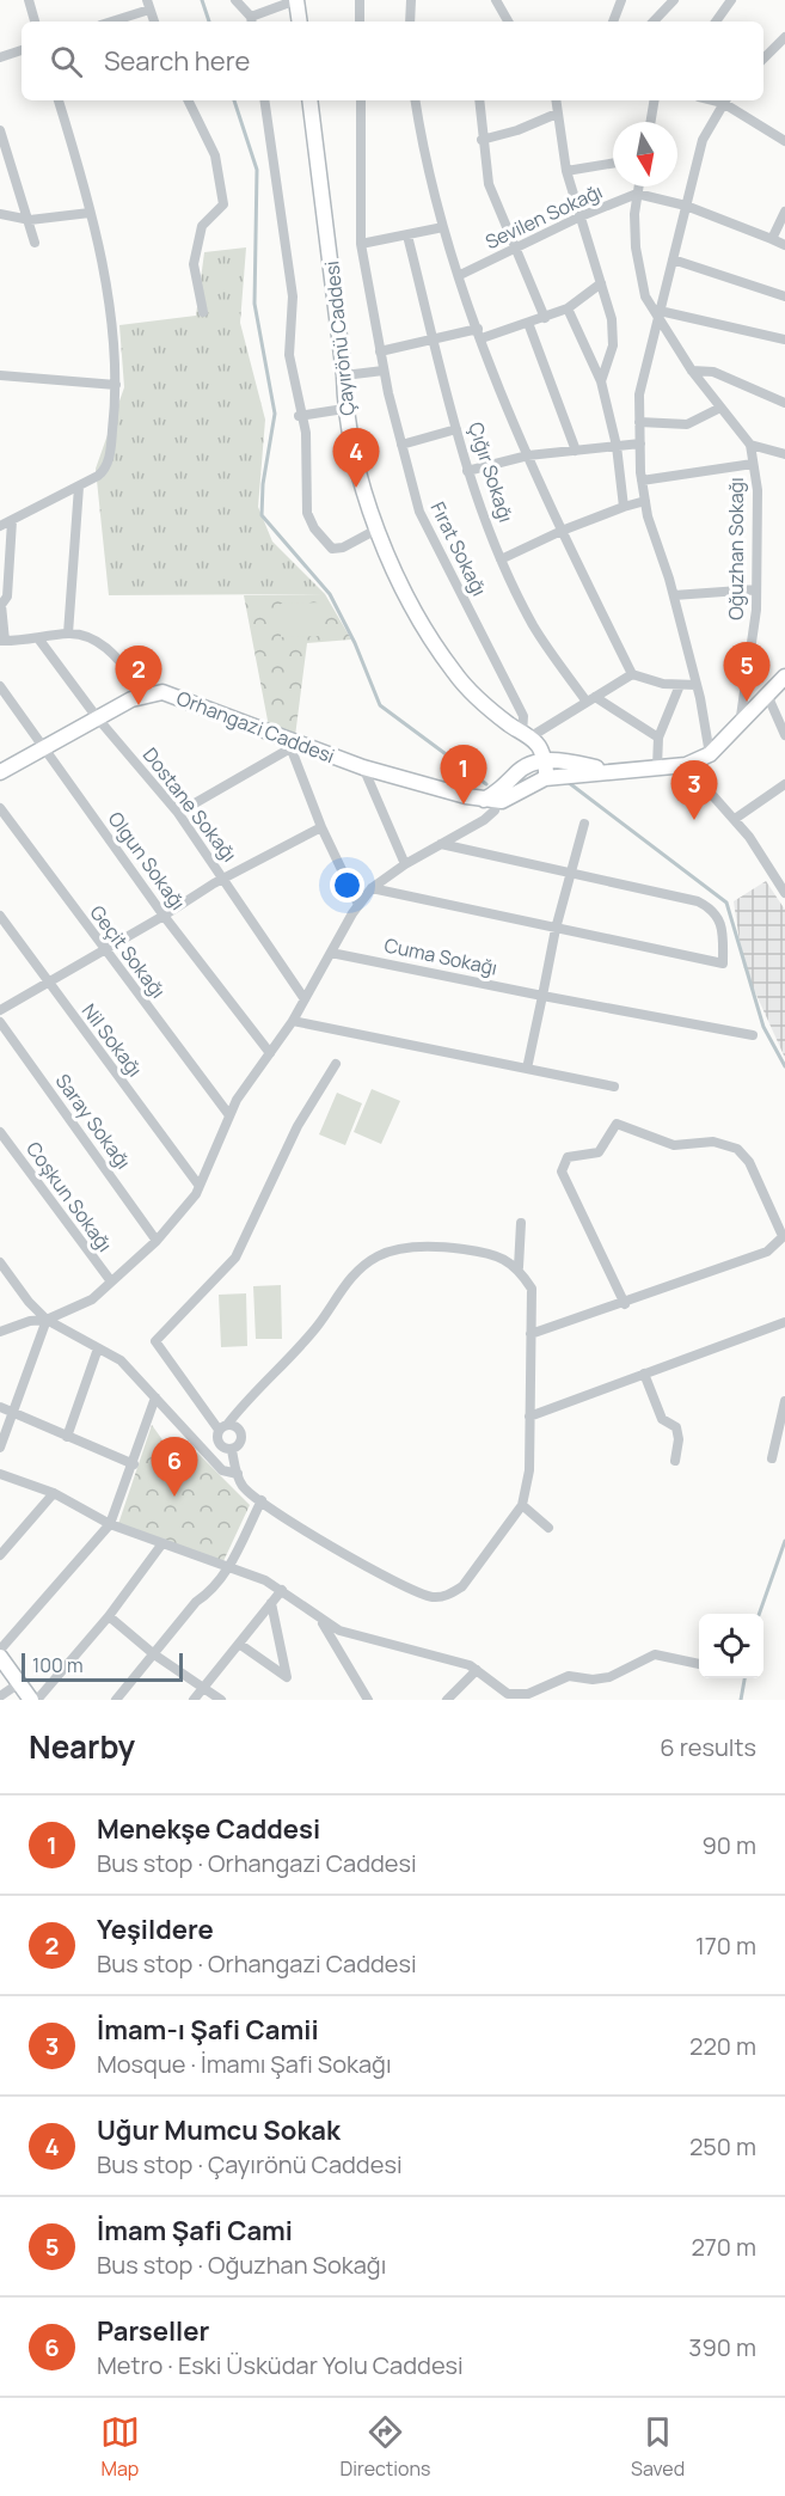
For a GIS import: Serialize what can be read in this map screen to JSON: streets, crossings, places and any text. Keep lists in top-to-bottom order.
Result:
{
  "streets": {
    "street": [
      "Sevilen Sokağı",
      "Çayırönü Caddesi",
      "Çığır Sokağı",
      "Fırat Sokağı",
      "Oğuzhan Sokağı",
      "Orhangazi Caddesi",
      "Dostane Sokağı",
      "Olgun Sokağı",
      "Geçit Sokağı",
      "Cuma Sokağı",
      "Nil Sokağı",
      "Saray Sokağı",
      "Coşkun Sokağı"
    ]
  },
  "crossings": [
    ["Çayırönü Caddesi", "Fırat Sokağı"]
  ],
  "scale_bar": "100 m",
  "north": "bottom",
  "page": {
    "search": "Search here",
    "pins": [
      "4",
      "5",
      "2",
      "1",
      "3",
      "6"
    ],
    "scale": "100 m",
    "heading": ["Nearby", "6 results"],
    "list": [
      {
        "mark": "1",
        "name": "Menekşe Caddesi",
        "note": "Bus stop · Orhangazi Caddesi",
        "value": "90 m"
      },
      {
        "mark": "2",
        "name": "Yeşildere",
        "note": "Bus stop · Orhangazi Caddesi",
        "value": "170 m"
      },
      {
        "mark": "3",
        "name": "İmam-ı Şafi Camii",
        "note": "Mosque · İmamı Şafi Sokağı",
        "value": "220 m"
      },
      {
        "mark": "4",
        "name": "Uğur Mumcu Sokak",
        "note": "Bus stop · Çayırönü Caddesi",
        "value": "250 m"
      },
      {
        "mark": "5",
        "name": "İmam Şafi Cami",
        "note": "Bus stop · Oğuzhan Sokağı",
        "value": "270 m"
      },
      {
        "mark": "6",
        "name": "Parseller",
        "note": "Metro · Eski Üsküdar Yolu Caddesi",
        "value": "390 m"
      }
    ],
    "nav": ["Map", "Directions", "Saved"]
  }
}
